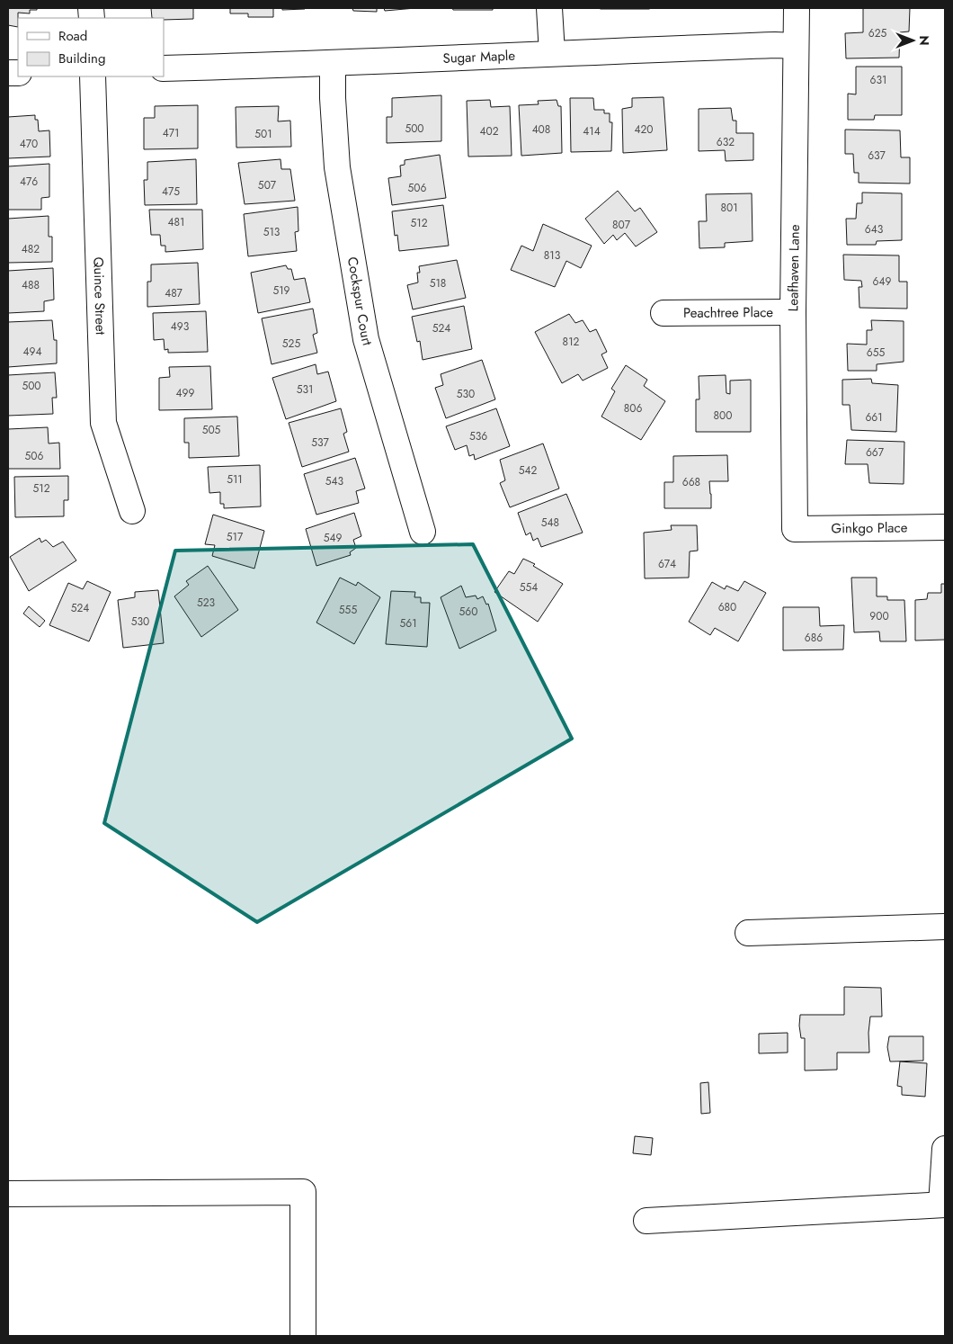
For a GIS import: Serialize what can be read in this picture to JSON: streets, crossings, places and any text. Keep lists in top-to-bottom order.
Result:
{
  "streets": {
    "street": [
      "Sugar Maple",
      "Leafhaven Lane",
      "Quince Street",
      "Cockspur Court",
      "Peachtree Place",
      "Ginkgo Place"
    ]
  },
  "crossings": [
    ["Sugar Maple", "Leafhaven Lane"],
    ["Sugar Maple", "Cockspur Court"],
    ["Leafhaven Lane", "Peachtree Place"],
    ["Leafhaven Lane", "Ginkgo Place"]
  ],
  "house_numbers": [
    "625",
    "631",
    "500",
    "408",
    "420",
    "402",
    "414",
    "471",
    "501",
    "632",
    "470",
    "637",
    "476",
    "507",
    "506",
    "475",
    "801",
    "481",
    "512",
    "807",
    "643",
    "513",
    "482",
    "813",
    "649",
    "518",
    "488",
    "519",
    "487",
    "493",
    "524",
    "812",
    "525",
    "494",
    "655",
    "500",
    "531",
    "499",
    "530",
    "806",
    "800",
    "661",
    "505",
    "536",
    "537",
    "667",
    "506",
    "542",
    "511",
    "543",
    "668",
    "512",
    "548",
    "517",
    "549",
    "674",
    "554",
    "523",
    "680",
    "524",
    "555",
    "560",
    "900",
    "530",
    "561",
    "686"
  ],
  "legend": ["Road", "Building"],
  "north": "right"
}
